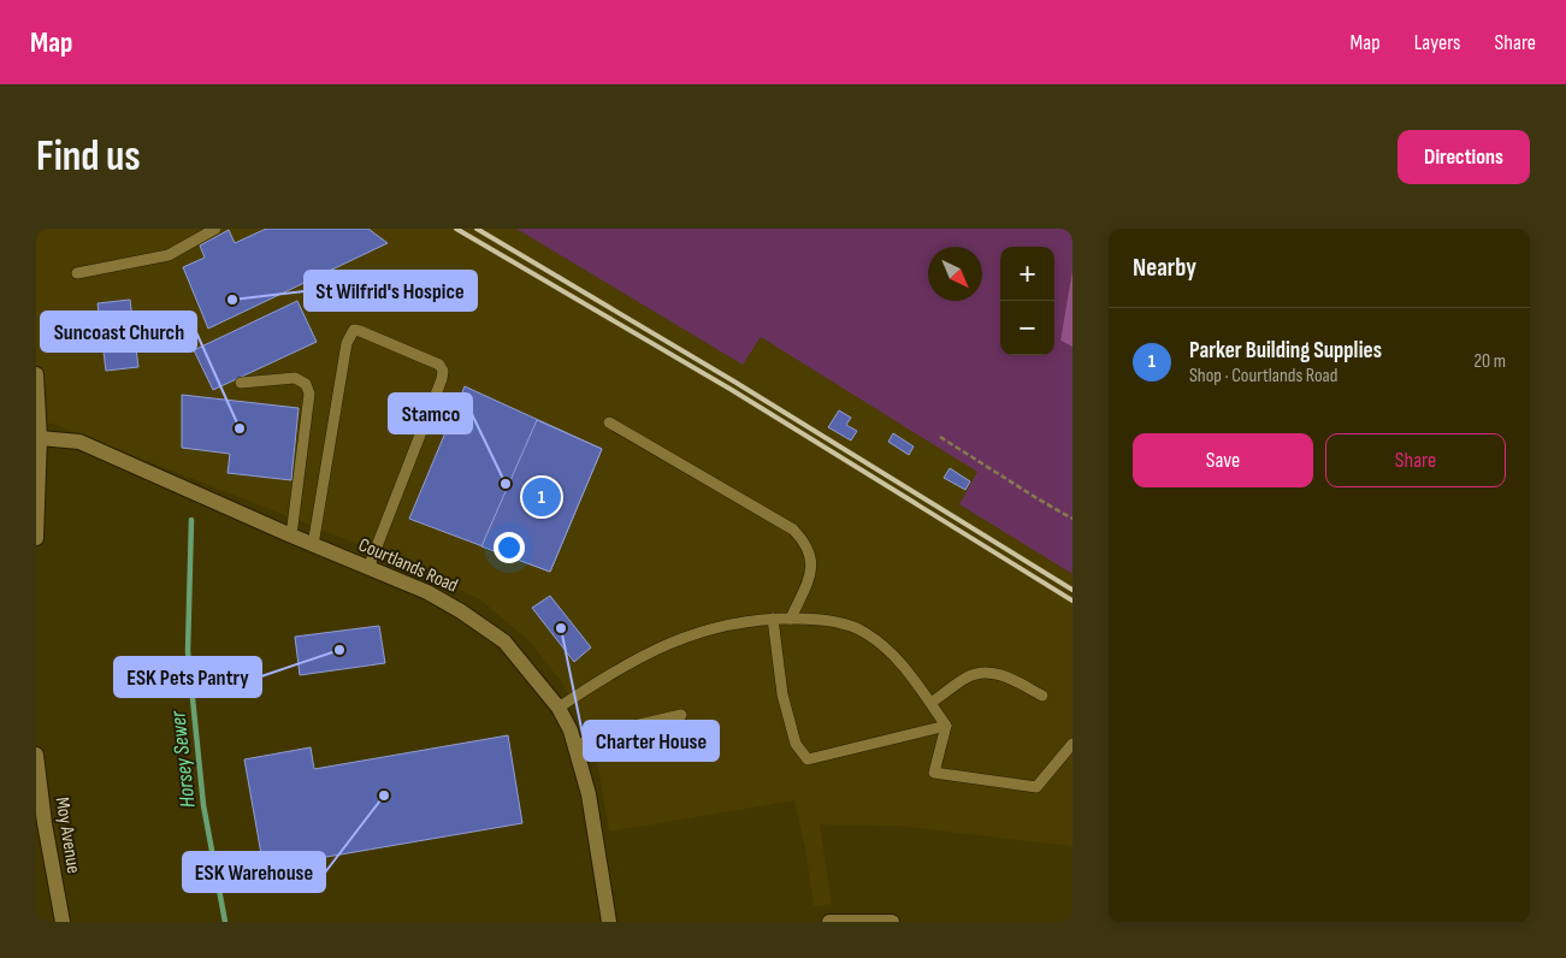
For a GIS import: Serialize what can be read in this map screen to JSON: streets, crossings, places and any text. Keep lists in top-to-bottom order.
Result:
{
  "streets": {
    "street": ["Courtlands Road", "Moy Avenue"]
  },
  "water": ["Horsey Sewer"],
  "places": [
    "St Wilfrid's Hospice",
    "Suncoast Church",
    "Stamco",
    "Charter House",
    "ESK Pets Pantry",
    "ESK Warehouse"
  ],
  "north": "bottom right",
  "page": {
    "header": "Map",
    "nav": ["Map", "Layers", "Share"],
    "buttons": [
      "Directions",
      ["Save", "Share"]
    ],
    "title": "Find us",
    "heading": "Nearby",
    "map_buttons": ["+", "−"],
    "list": [
      {
        "mark": "1",
        "name": "Parker Building Supplies",
        "note": "Shop · Courtlands Road",
        "value": "20 m"
      }
    ],
    "pins": "1"
  }
}
